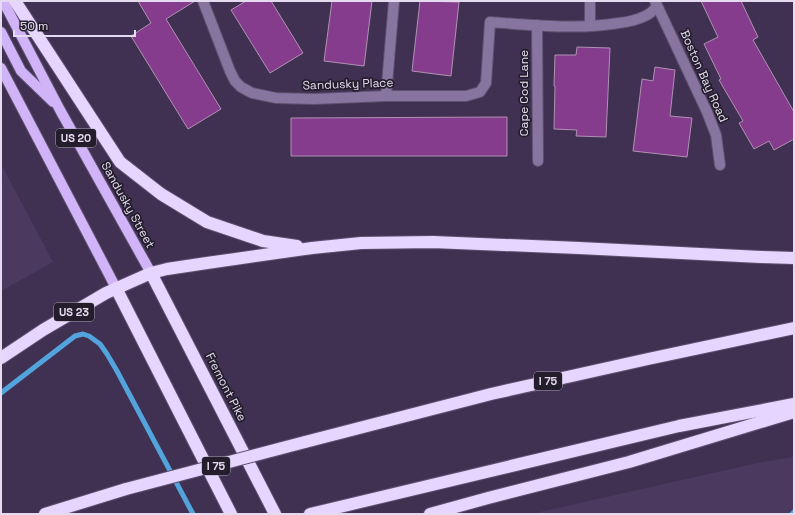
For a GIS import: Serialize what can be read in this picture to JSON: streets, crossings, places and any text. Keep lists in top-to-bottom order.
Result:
{
  "streets": {
    "highway": [
      "US 20",
      "US 23",
      "I 75",
      "Fremont Pike"
    ],
    "main road": ["Sandusky Street"],
    "street": ["Boston Bay Road", "Sandusky Place", "Cape Cod Lane"]
  },
  "crossings": [
    ["Sandusky Place", "Cape Cod Lane"],
    ["US 20", "US 23"],
    ["Sandusky Street", "US 23"],
    ["Sandusky Street", "Fremont Pike"],
    ["US 23", "Fremont Pike"]
  ],
  "scale_bar": "50 m"
}
